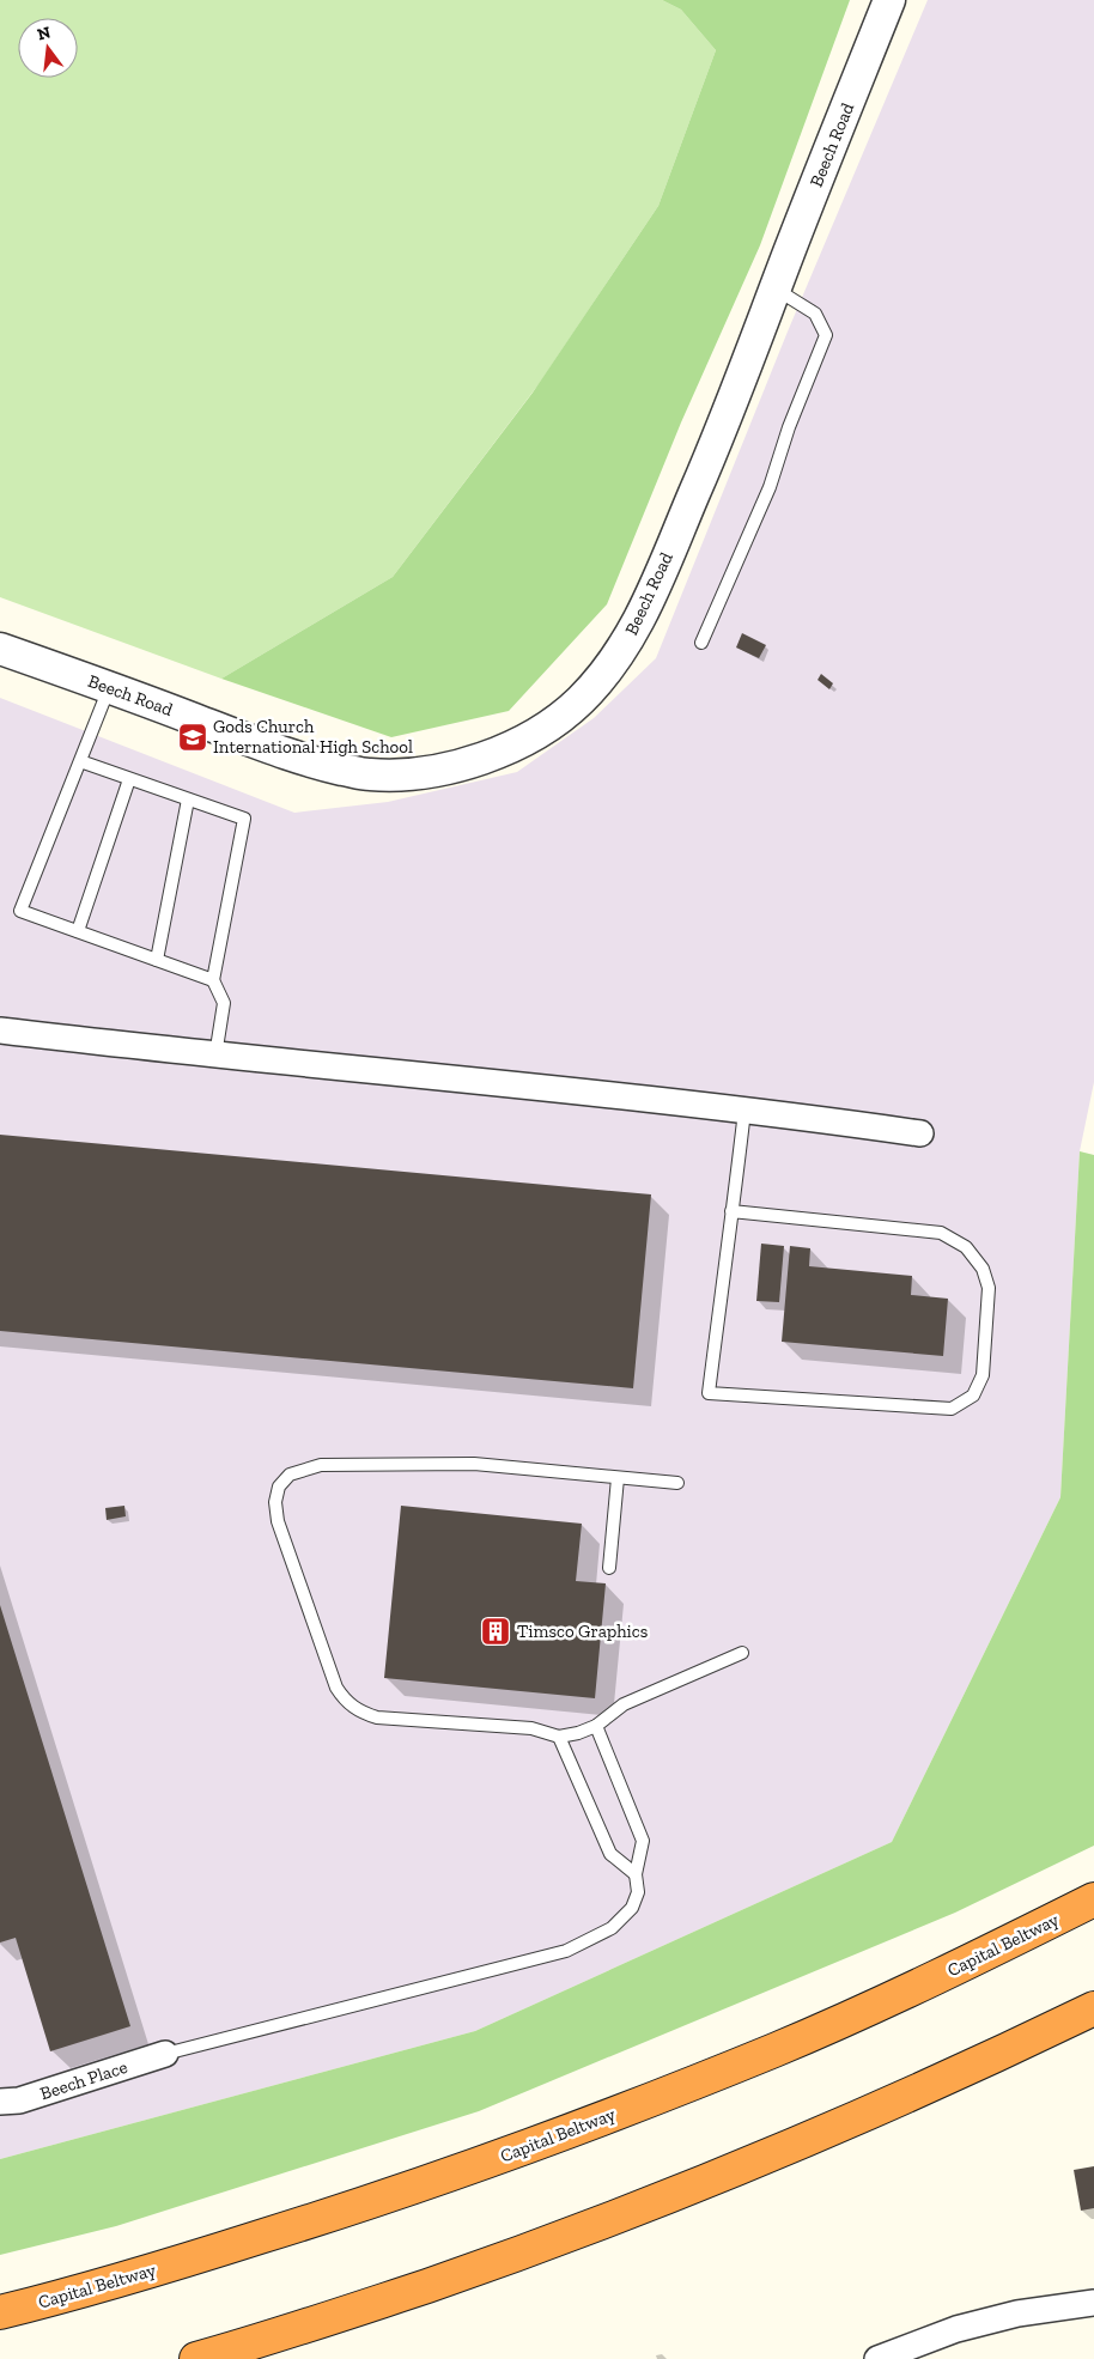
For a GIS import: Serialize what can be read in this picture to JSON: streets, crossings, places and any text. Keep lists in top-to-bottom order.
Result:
{
  "streets": {
    "highway": ["Capital Beltway"],
    "street": ["Beech Road", "Beech Place"]
  },
  "places": {
    "school or university": ["Gods Church International High School"],
    "building": ["Timsco Graphics"]
  },
  "north": "top"
}
